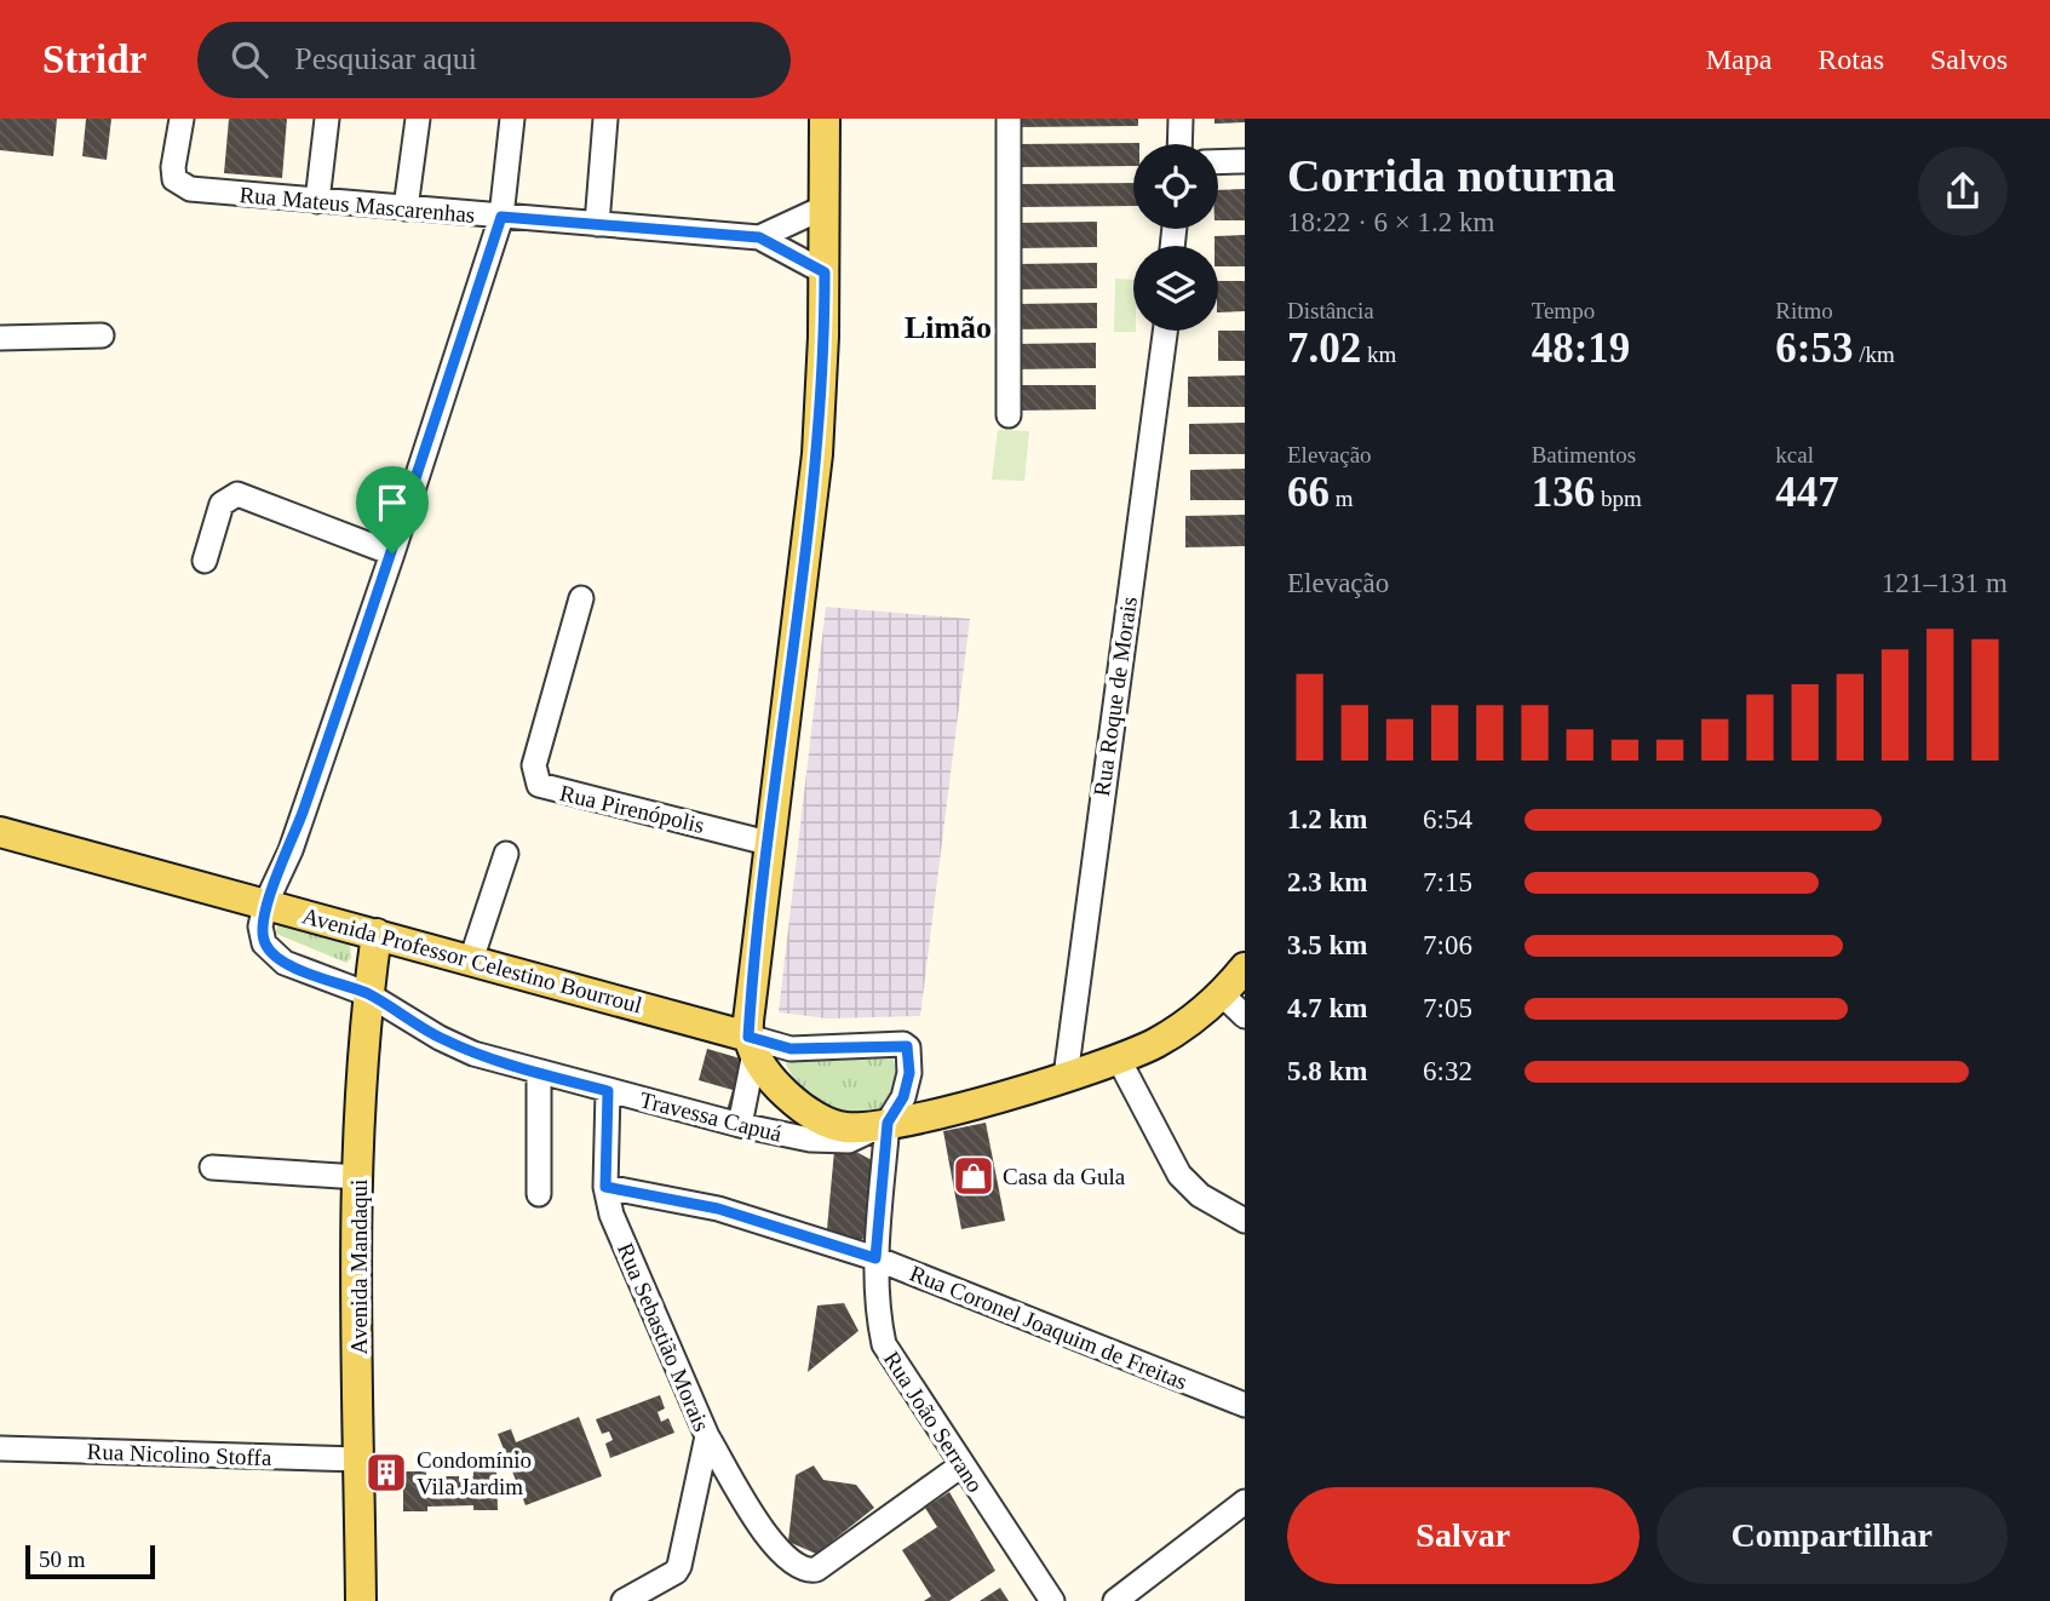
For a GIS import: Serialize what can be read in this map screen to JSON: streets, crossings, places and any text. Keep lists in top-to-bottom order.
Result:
{
  "streets": {
    "main road": ["Avenida Professor Celestino Bourroul", "Travessa Capuá", "Avenida Mandaqui"],
    "street": [
      "Rua Mateus Mascarenhas",
      "Rua Roque de Morais",
      "Rua Pirenópolis",
      "Rua Coronel Joaquim de Freitas",
      "Rua Sebastião Morais",
      "Rua João Serrano",
      "Rua Nicolino Stoffa"
    ]
  },
  "crossings": [
    ["Avenida Professor Celestino Bourroul", "Travessa Capuá"],
    ["Avenida Professor Celestino Bourroul", "Avenida Mandaqui"],
    ["Travessa Capuá", "Avenida Mandaqui"],
    ["Travessa Capuá", "Rua Sebastião Morais"],
    ["Travessa Capuá", "Rua João Serrano"],
    ["Avenida Mandaqui", "Rua Nicolino Stoffa"],
    ["Rua Coronel Joaquim de Freitas", "Rua Sebastião Morais"],
    ["Rua Coronel Joaquim de Freitas", "Rua João Serrano"]
  ],
  "districts": ["Limão"],
  "places": {
    "shop": ["Casa da Gula"],
    "building": ["Condomínio Vila Jardim"]
  },
  "scale_bar": "50 m",
  "page": {
    "header": "Stridr",
    "search": "Pesquisar aqui",
    "nav": ["Mapa", "Rotas", "Salvos"],
    "heading": ["Corrida noturna", "18:22 · 6 × 1.2 km"],
    "stats": [
      ["Distância", "7.02 km"],
      ["Tempo", "48:19"],
      ["Ritmo", "6:53 /km"],
      ["Elevação", "66 m"],
      ["Batimentos", "136 bpm"],
      ["kcal", "447"]
    ],
    "chart": ["Elevação", "121–131 m"],
    "list": [
      {
        "name": "1.2 km",
        "note": "6:54"
      },
      {
        "name": "2.3 km",
        "note": "7:15"
      },
      {
        "name": "3.5 km",
        "note": "7:06"
      },
      {
        "name": "4.7 km",
        "note": "7:05"
      },
      {
        "name": "5.8 km",
        "note": "6:32"
      }
    ],
    "buttons": ["Salvar", "Compartilhar"],
    "scale": "50 m"
  }
}
